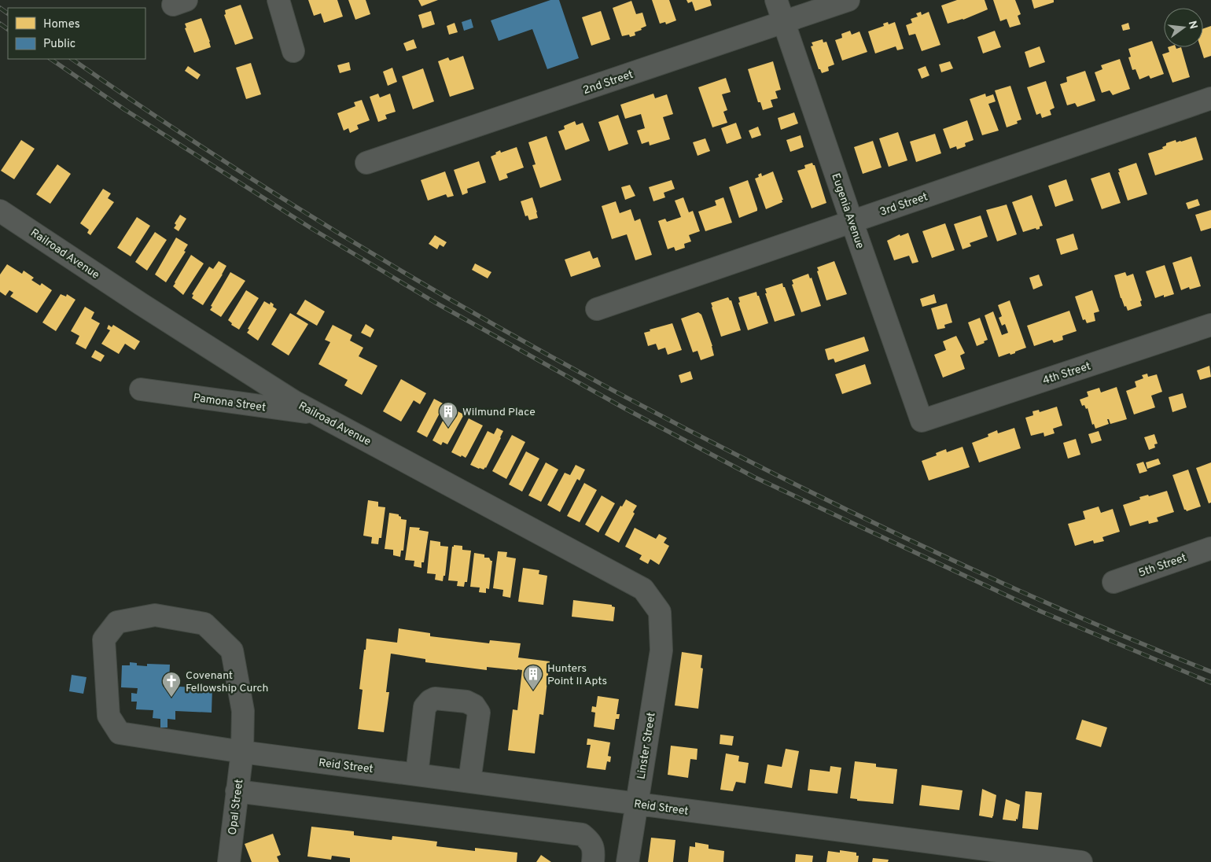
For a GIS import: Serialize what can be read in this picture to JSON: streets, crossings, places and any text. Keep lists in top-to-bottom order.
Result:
{
  "streets": {
    "street": [
      "2nd Street",
      "3rd Street",
      "Eugenia Avenue",
      "Railroad Avenue",
      "4th Street",
      "Pamona Street",
      "5th Street",
      "Linster Street",
      "Reid Street",
      "Opal Street"
    ]
  },
  "crossings": [
    ["2nd Street", "Eugenia Avenue"],
    ["3rd Street", "Eugenia Avenue"],
    ["Eugenia Avenue", "4th Street"],
    ["Railroad Avenue", "Pamona Street"],
    ["Railroad Avenue", "Linster Street"],
    ["Linster Street", "Reid Street"],
    ["Reid Street", "Opal Street"]
  ],
  "places": {
    "building": ["Wilmund Place", "Hunters Point II Apts"],
    "church": ["Covenant Fellowship Curch"]
  },
  "legend": ["Homes", "Public"],
  "north": "right"
}
